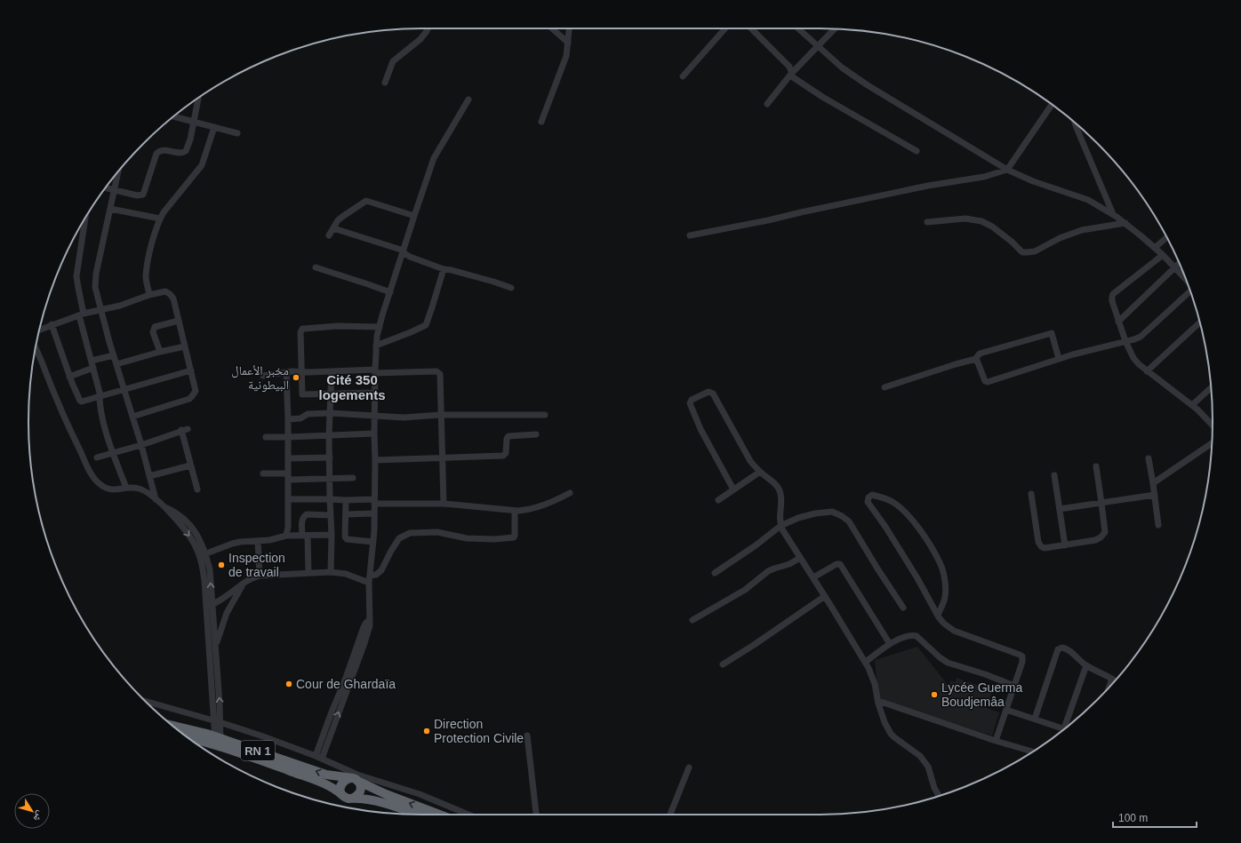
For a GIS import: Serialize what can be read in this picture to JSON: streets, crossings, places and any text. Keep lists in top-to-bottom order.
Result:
{
  "streets": {
    "highway": ["RN 1"]
  },
  "districts": ["Cité 350 logements"],
  "places": [
    "مخبر الأعمال البيطونية",
    "Inspection de travail",
    "Cour de Ghardaïa",
    "Lycée Guerma Boudjemâa",
    "Direction Protection Civile"
  ],
  "scale_bar": "100 m",
  "north": "bottom right"
}
